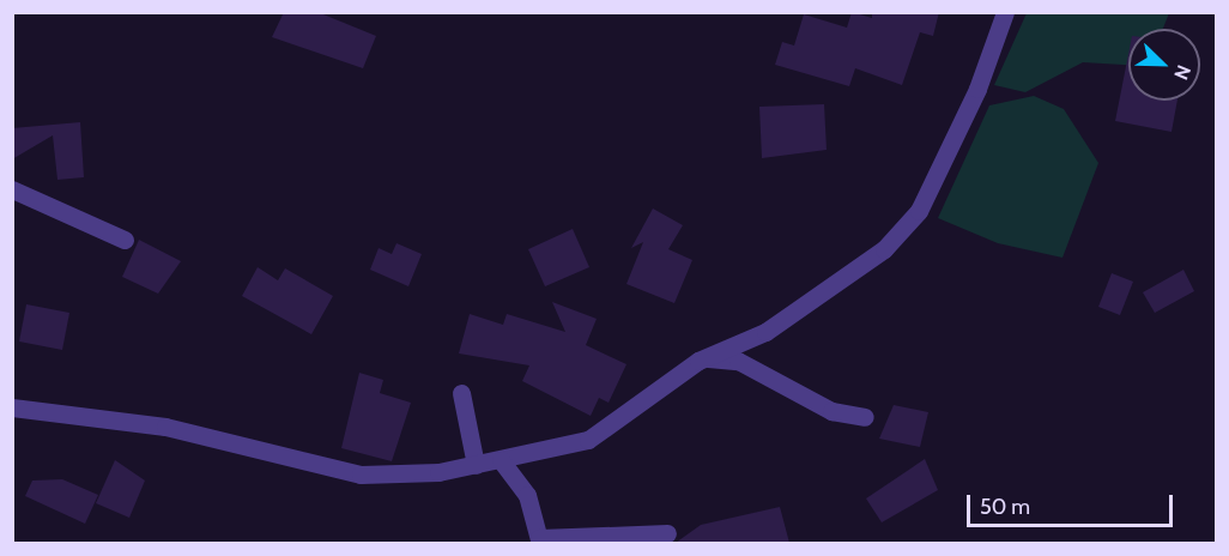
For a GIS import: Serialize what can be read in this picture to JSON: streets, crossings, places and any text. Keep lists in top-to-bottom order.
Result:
{
  "scale_bar": "50 m",
  "north": "bottom right"
}
